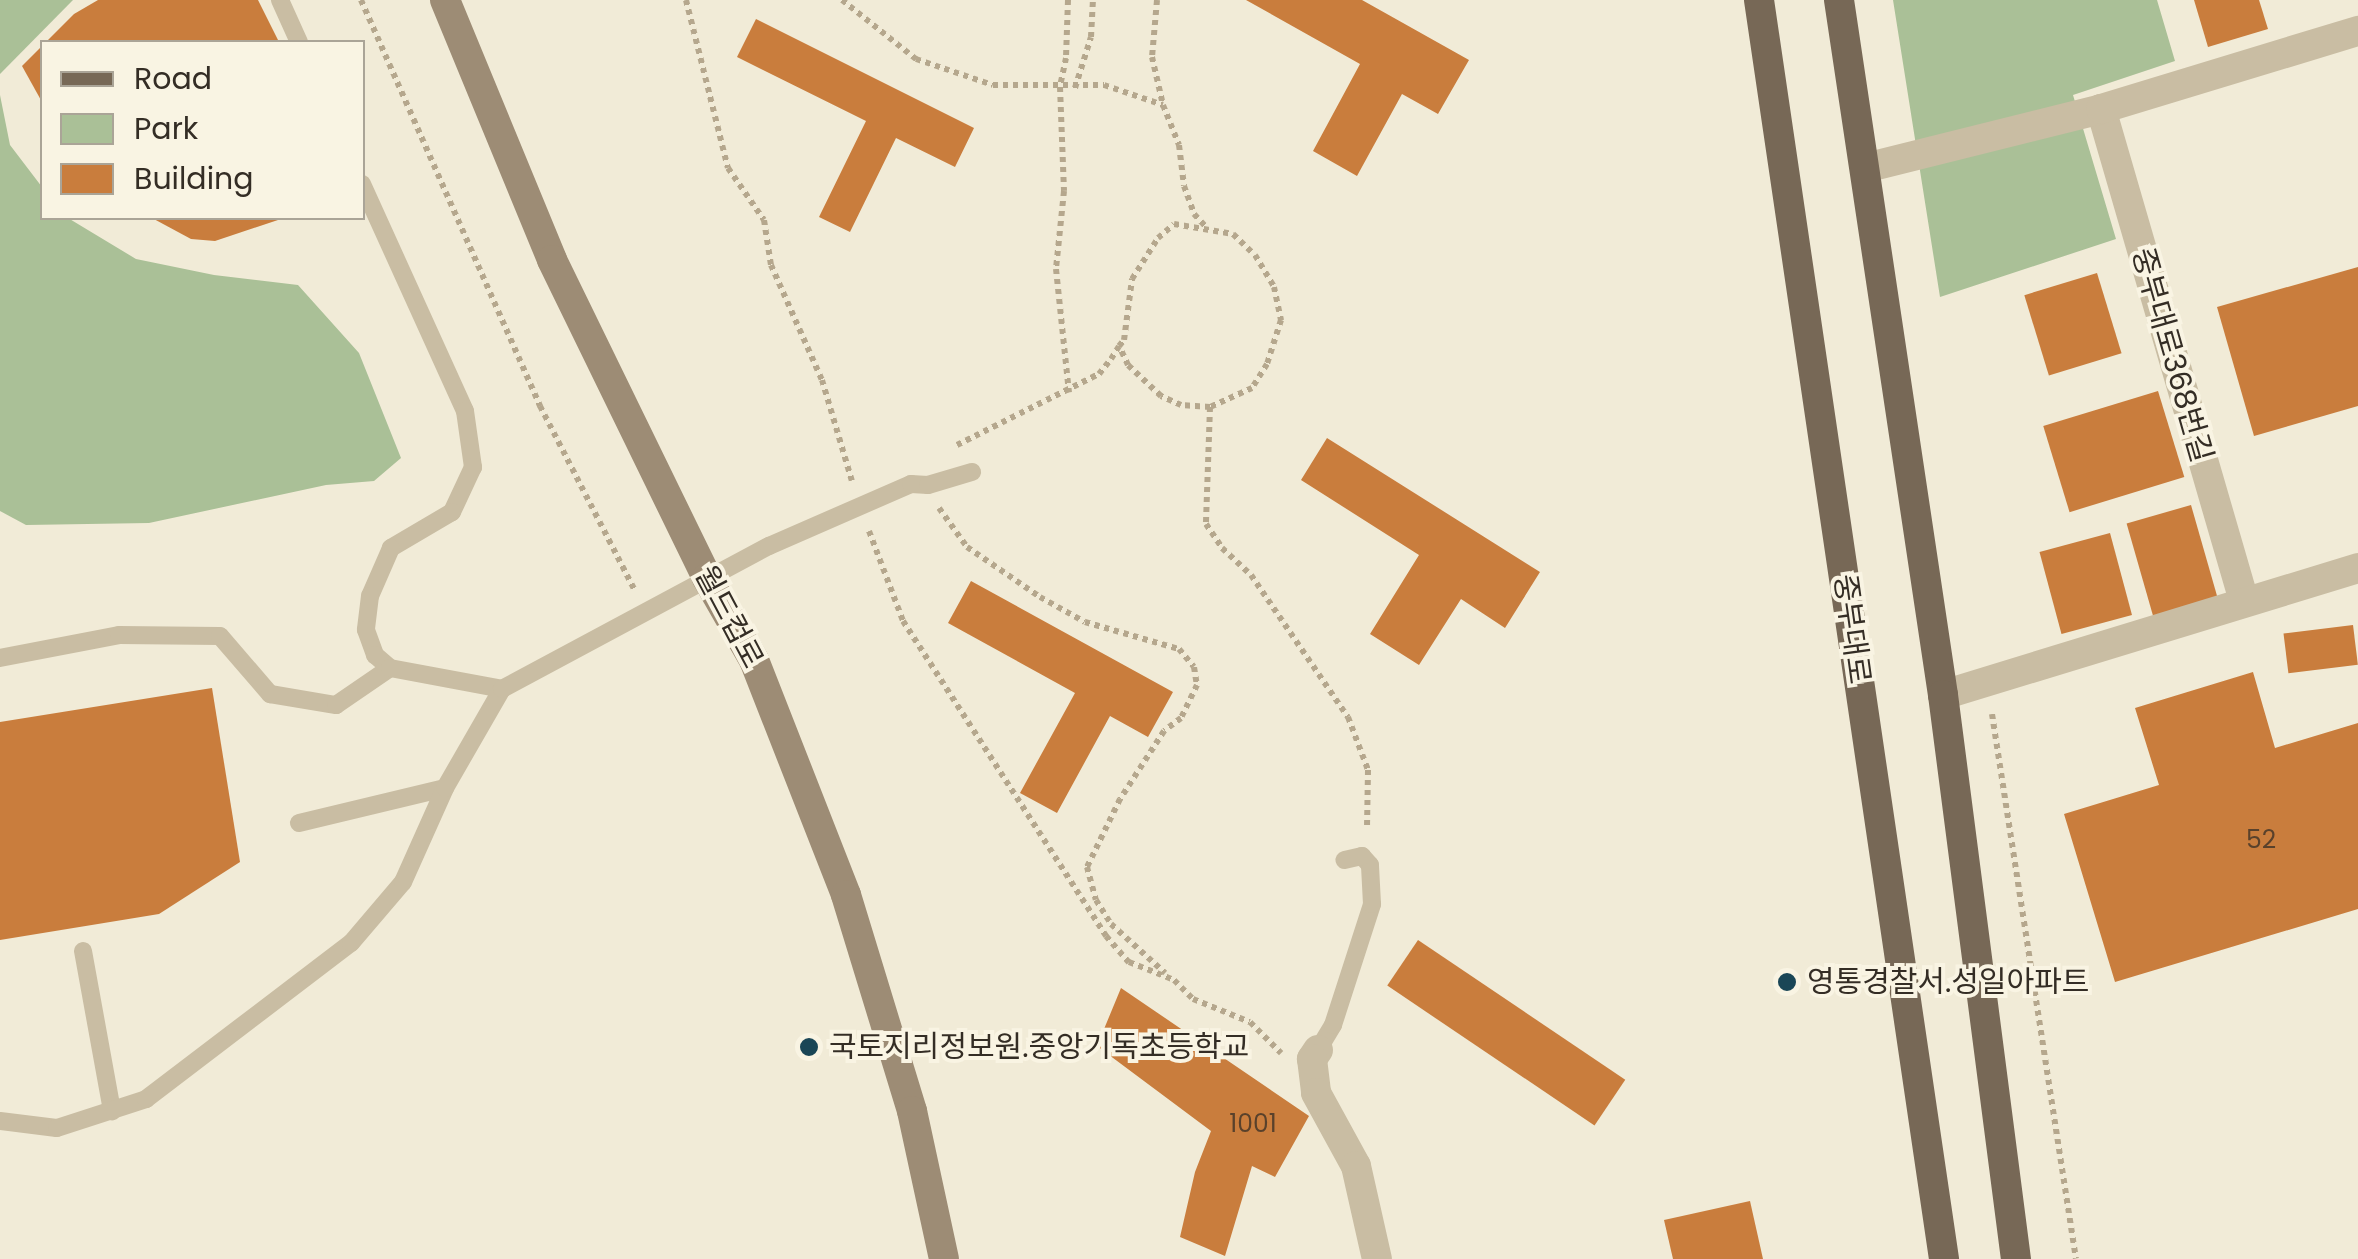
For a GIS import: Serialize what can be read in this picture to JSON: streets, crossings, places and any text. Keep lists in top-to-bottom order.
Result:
{
  "streets": {
    "main road": ["중부대로"],
    "street": ["중부대로368번길", "월드컵로"]
  },
  "places": ["영통경찰서.성일아파트", "국토지리정보원.중앙기독초등학교"],
  "house_numbers": ["52", "1001"],
  "legend": ["Road", "Park", "Building"]
}
